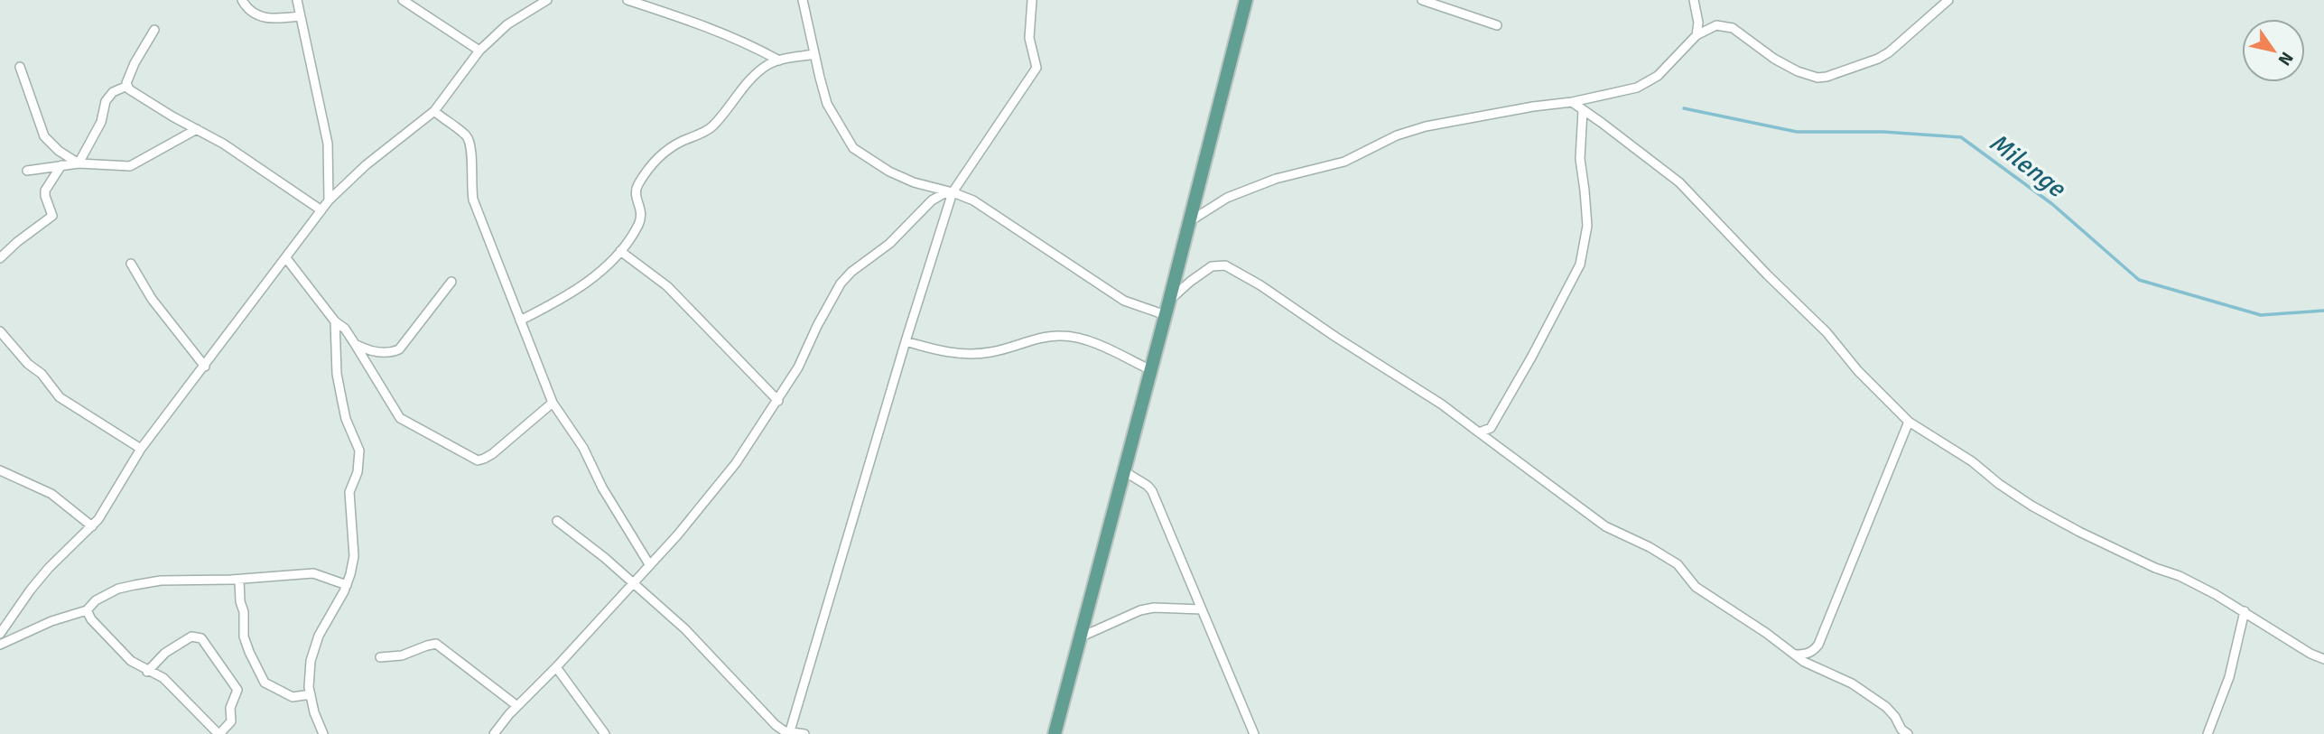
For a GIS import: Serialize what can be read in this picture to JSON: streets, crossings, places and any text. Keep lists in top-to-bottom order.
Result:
{
  "water": ["Milenge"],
  "north": "bottom right"
}
